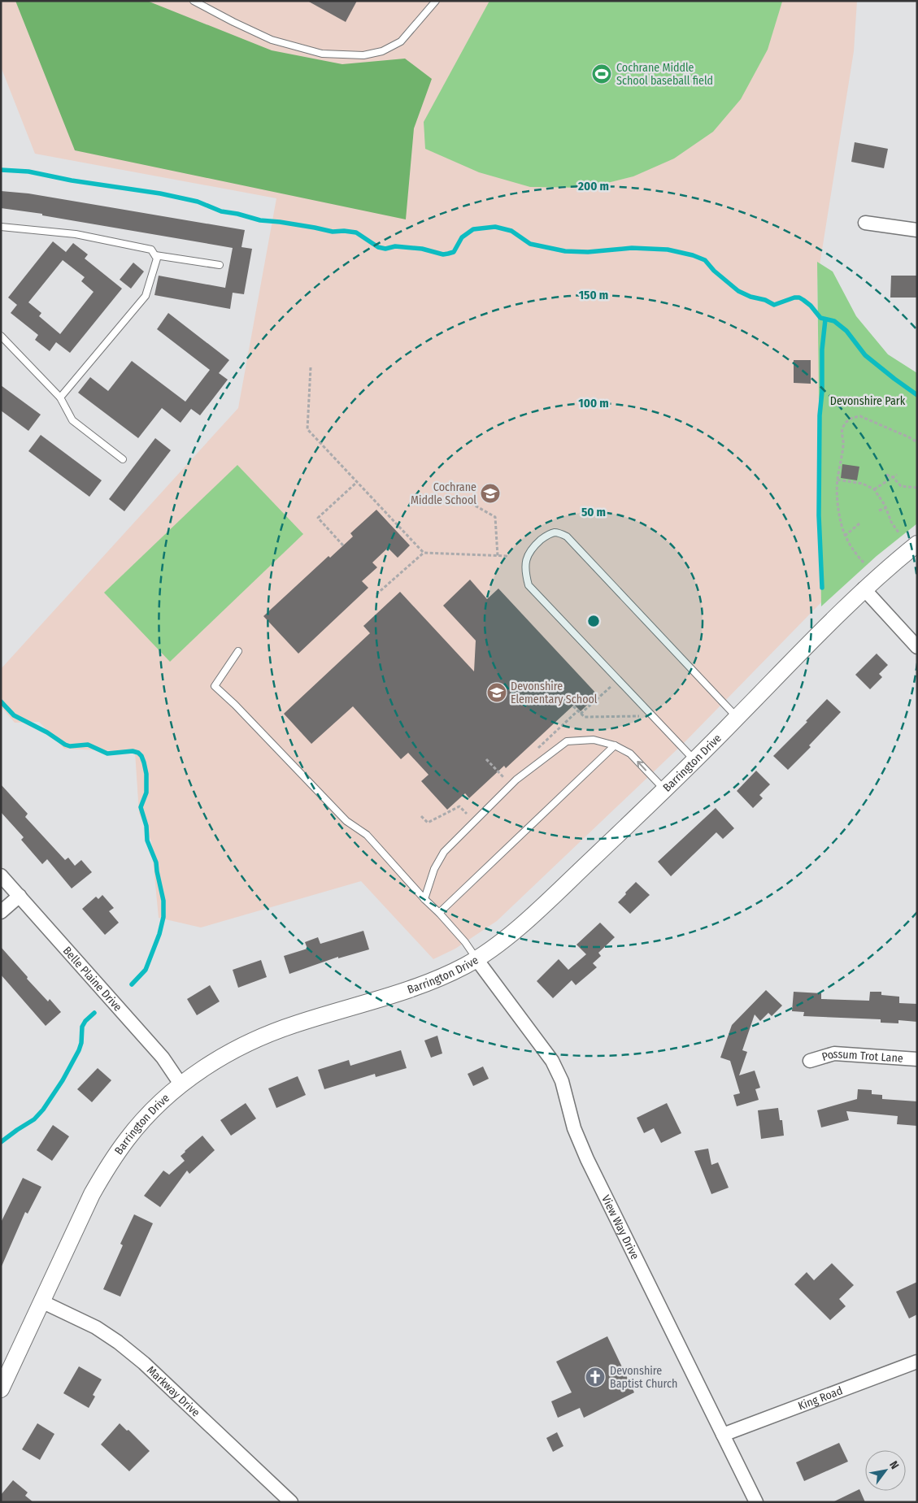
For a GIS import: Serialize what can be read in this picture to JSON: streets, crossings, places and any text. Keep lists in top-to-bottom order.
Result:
{
  "streets": {
    "street": [
      "Barrington Drive",
      "Belle Plaine Drive",
      "Possum Trot Lane",
      "View Way Drive",
      "Markway Drive",
      "King Road"
    ]
  },
  "crossings": [
    ["Barrington Drive", "Belle Plaine Drive"],
    ["Barrington Drive", "View Way Drive"],
    ["Barrington Drive", "Markway Drive"],
    ["View Way Drive", "King Road"]
  ],
  "parks": ["Devonshire Park"],
  "places": {
    "sports": ["Cochrane Middle School baseball field"],
    "school or university": ["Cochrane Middle School", "Devonshire Elementary School"],
    "church": ["Devonshire Baptist Church"]
  },
  "north": "top right",
  "rings": [
    "200 m",
    "150 m",
    "100 m",
    "50 m"
  ]
}
